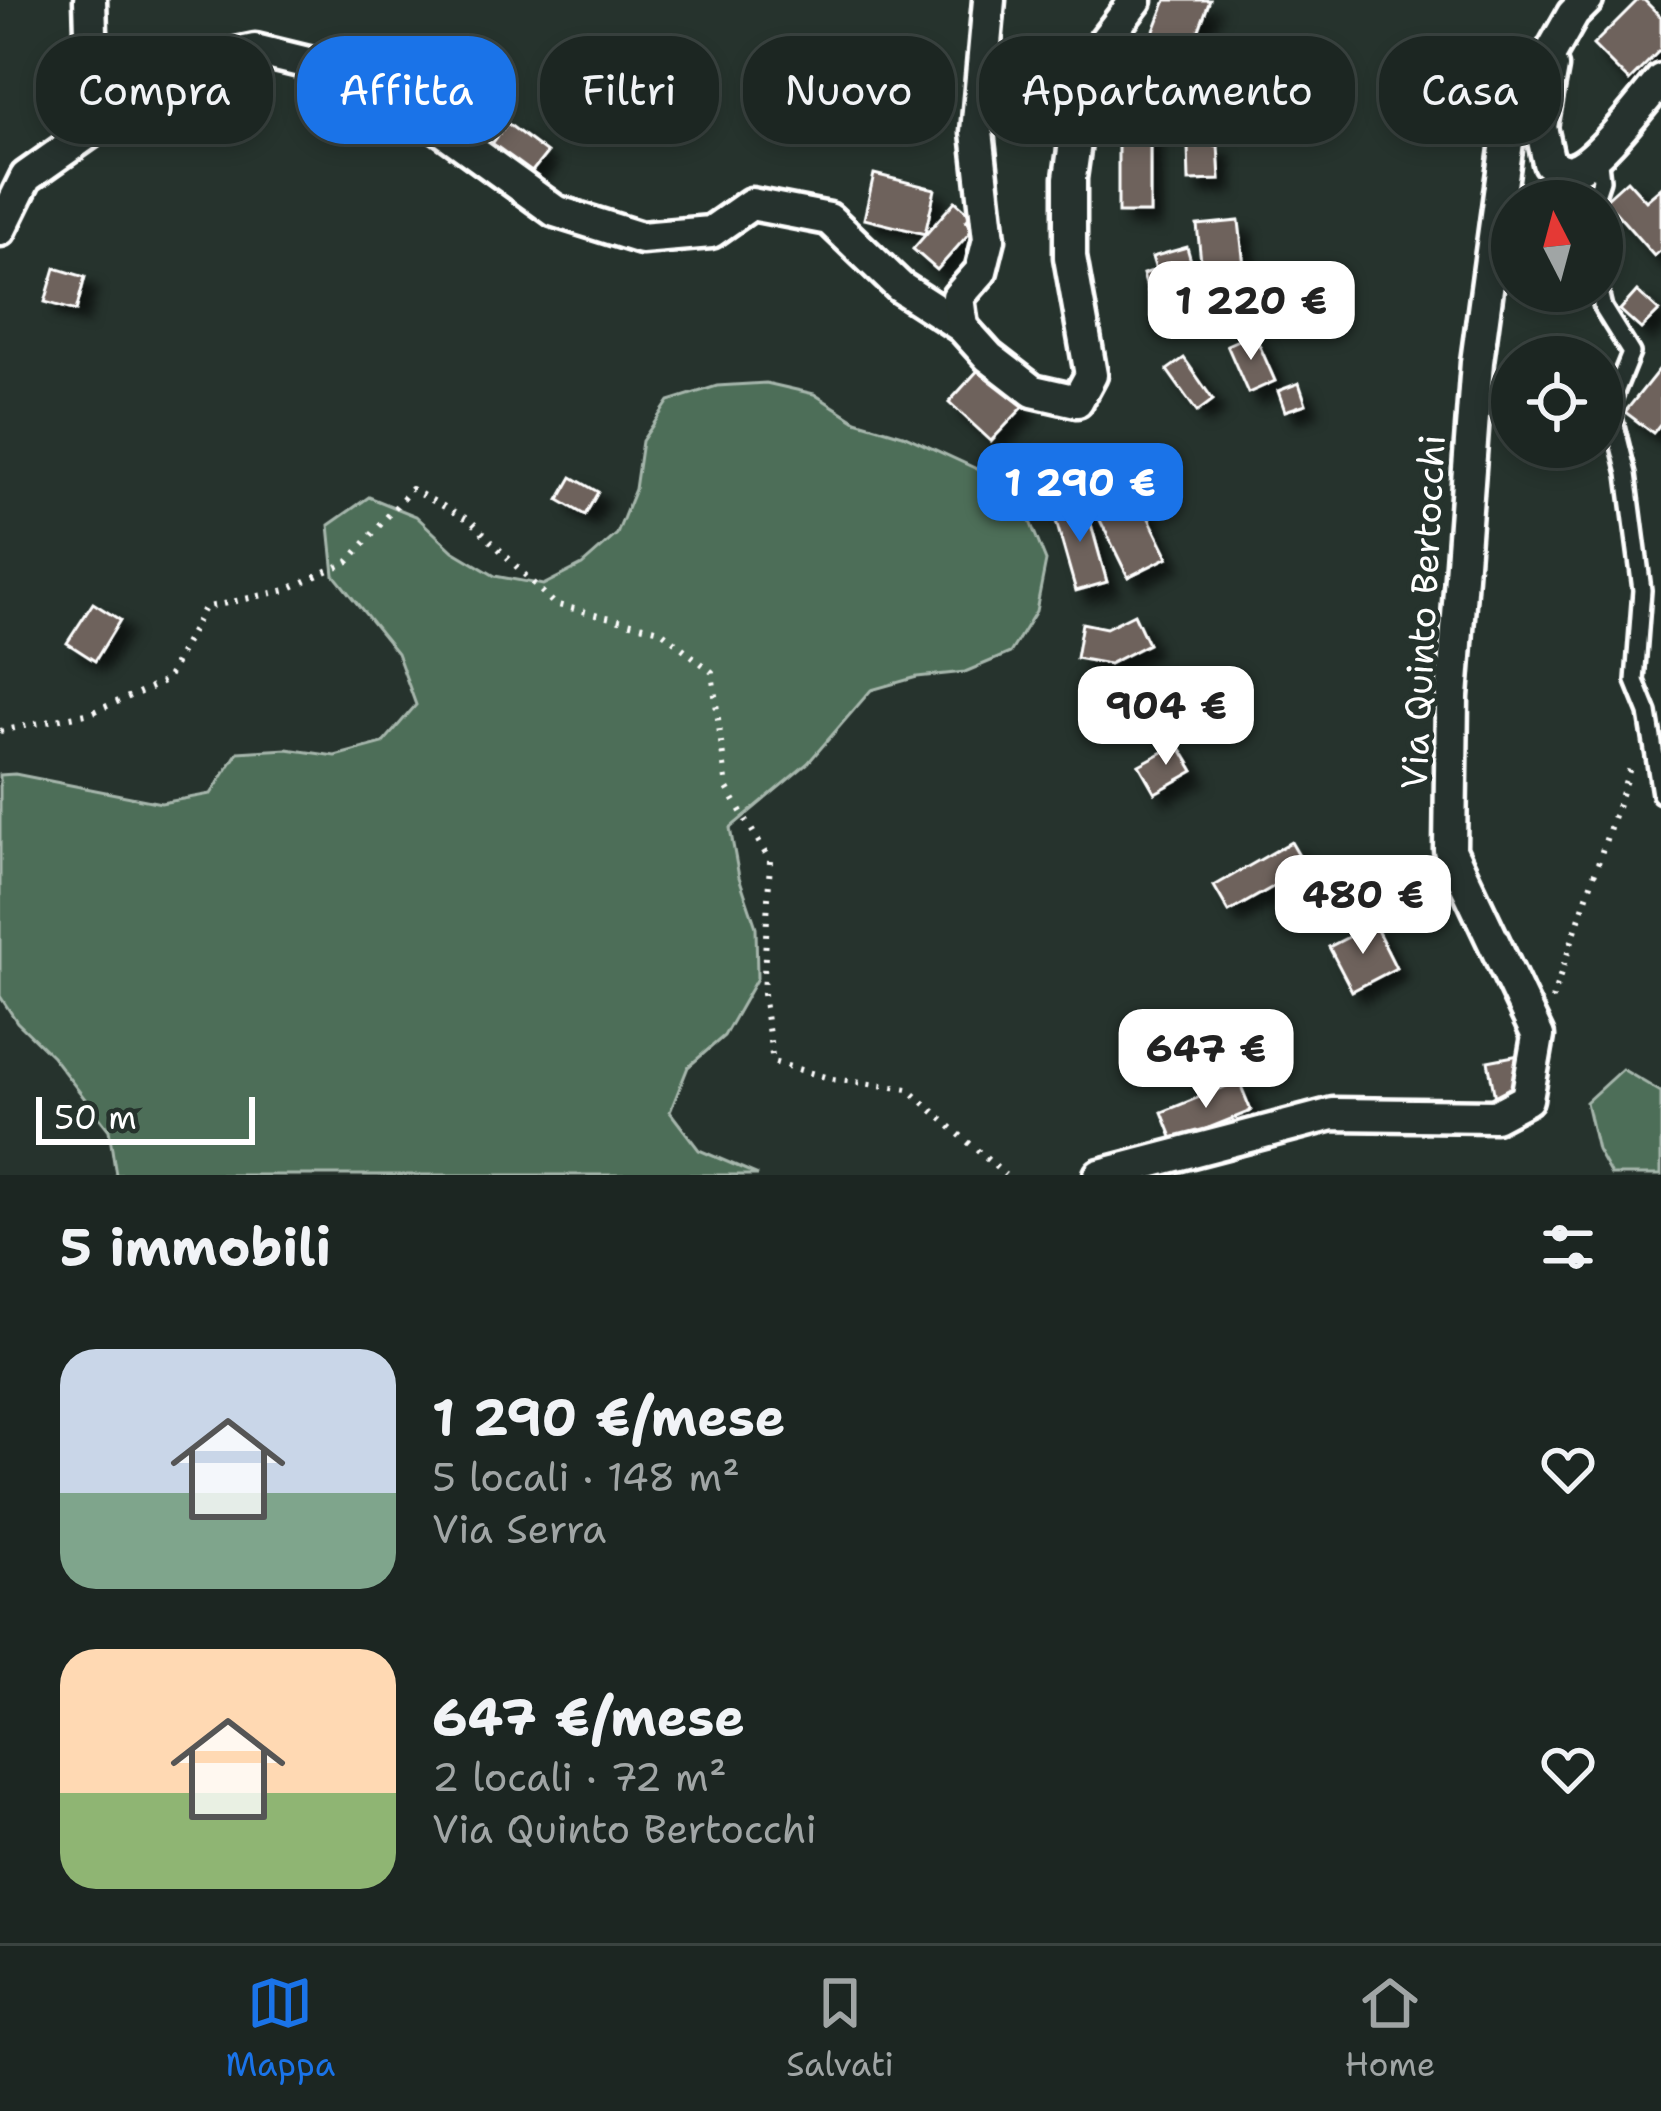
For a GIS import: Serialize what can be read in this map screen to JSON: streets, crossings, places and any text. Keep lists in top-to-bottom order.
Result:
{
  "streets": {
    "street": ["Via Quinto Bertocchi"]
  },
  "scale_bar": "50 m",
  "north": "top",
  "page": {
    "chip": [
      "Compra",
      "Affitta",
      "Filtri",
      "Nuovo",
      "Appartamento",
      "Casa"
    ],
    "price": [
      "1 220 €",
      "1 290 €",
      "904 €",
      "480 €",
      "647 €"
    ],
    "scale": "50 m",
    "heading": "5 immobili",
    "list": [
      {
        "name": "1 290 €/mese",
        "note": "5 locali · 148 m² · Via Serra"
      },
      {
        "name": "647 €/mese",
        "note": "2 locali · 72 m² · Via Quinto Bertocchi"
      }
    ],
    "tabs": ["Mappa", "Salvati", "Home"]
  }
}
